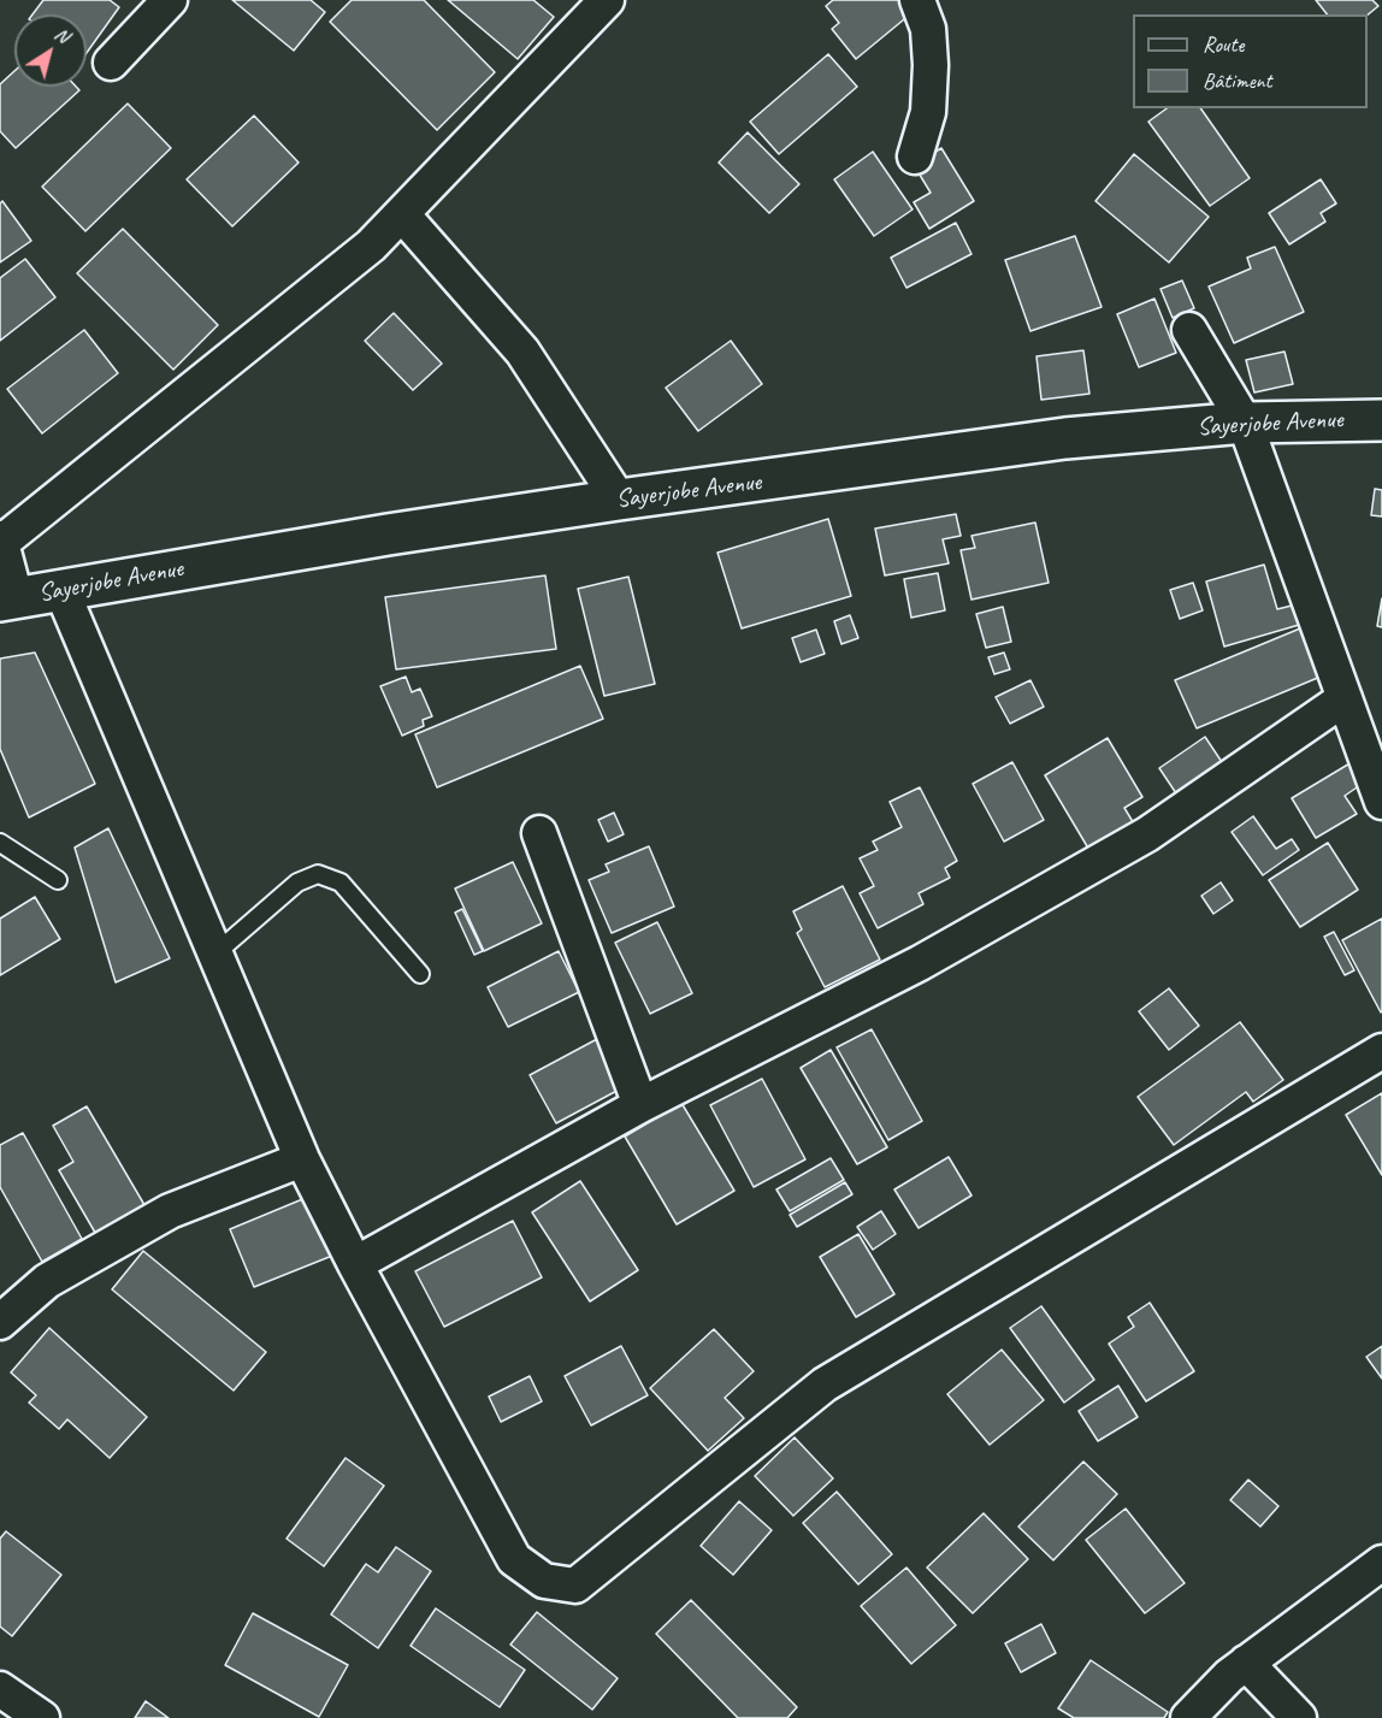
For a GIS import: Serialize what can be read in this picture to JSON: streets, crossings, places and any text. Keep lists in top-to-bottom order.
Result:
{
  "streets": {
    "main road": ["Sayerjobe Avenue"]
  },
  "legend": ["Route", "Bâtiment"],
  "north": "top right"
}
